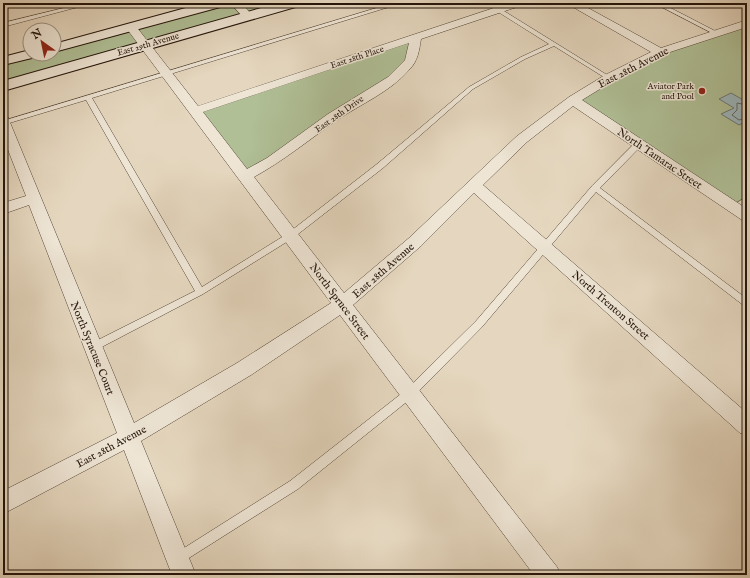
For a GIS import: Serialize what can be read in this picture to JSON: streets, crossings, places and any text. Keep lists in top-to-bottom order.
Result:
{
  "streets": {
    "street": [
      "East 29th Avenue",
      "East 28th Place",
      "East 28th Avenue",
      "East 28th Drive",
      "North Tamarac Street",
      "North Spruce Street",
      "North Trenton Street",
      "North Syracuse Court"
    ]
  },
  "crossings": [
    ["East 29th Avenue", "North Spruce Street"],
    ["East 28th Place", "East 28th Drive"],
    ["East 28th Place", "North Spruce Street"],
    ["East 28th Avenue", "North Tamarac Street"],
    ["East 28th Avenue", "North Spruce Street"],
    ["East 28th Avenue", "North Trenton Street"],
    ["East 28th Avenue", "North Syracuse Court"],
    ["East 28th Drive", "North Spruce Street"]
  ],
  "places": ["Aviator Park and Pool"],
  "north": "top left"
}
